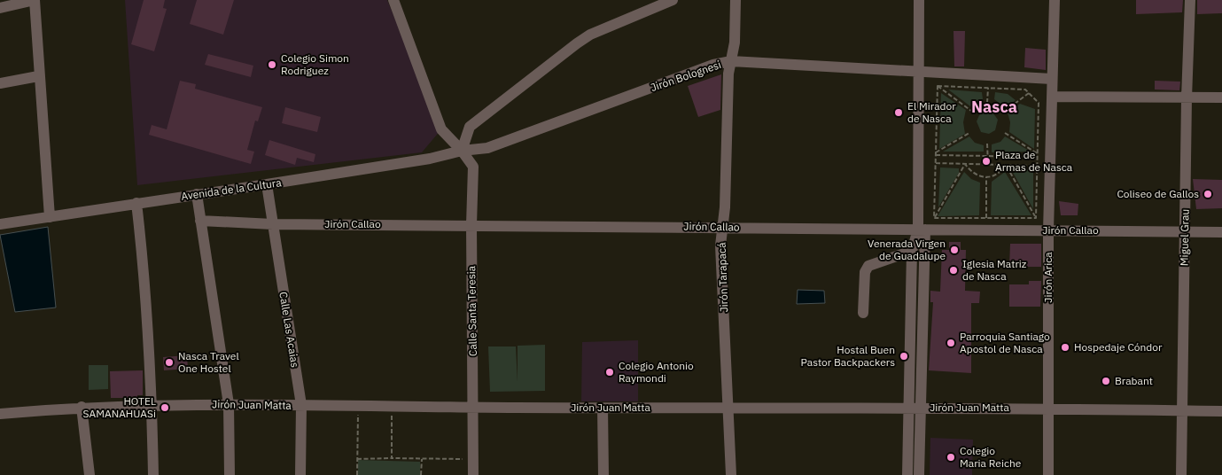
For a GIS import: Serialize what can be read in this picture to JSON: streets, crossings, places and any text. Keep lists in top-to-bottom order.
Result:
{
  "streets": {
    "street": [
      "Jirón Bolognesi",
      "Avenida de la Cultura",
      "Jirón Callao",
      "Miguel Grau",
      "Jirón Tarapacá",
      "Jirón Arica",
      "Calle Santa Teresia",
      "Calle Las Acaias",
      "Jirón Juan Matta"
    ]
  },
  "crossings": [
    ["Jirón Bolognesi", "Avenida de la Cultura"],
    ["Jirón Bolognesi", "Jirón Tarapacá"],
    ["Jirón Bolognesi", "Jirón Arica"],
    ["Jirón Bolognesi", "Calle Santa Teresia"],
    ["Avenida de la Cultura", "Calle Santa Teresia"],
    ["Avenida de la Cultura", "Calle Las Acaias"],
    ["Jirón Callao", "Miguel Grau"],
    ["Jirón Callao", "Jirón Tarapacá"],
    ["Jirón Callao", "Jirón Arica"],
    ["Jirón Callao", "Calle Santa Teresia"],
    ["Jirón Callao", "Calle Las Acaias"],
    ["Miguel Grau", "Jirón Juan Matta"],
    ["Jirón Tarapacá", "Jirón Juan Matta"],
    ["Jirón Arica", "Jirón Juan Matta"],
    ["Calle Santa Teresia", "Jirón Juan Matta"],
    ["Calle Las Acaias", "Jirón Juan Matta"]
  ],
  "districts": ["Nasca"],
  "places": [
    "Colegio Simon Rodriguez",
    "El Mirador de Nasca",
    "Plaza de Armas de Nasca",
    "Coliseo de Gallos",
    "Venerada Virgen de Guadalupe",
    "Iglesia Matriz de Nasca",
    "Parroquia Santiago Apostol de Nasca",
    "Hospedaje Cóndor",
    "Hostal Buen Pastor Backpackers",
    "Nasca Travel One Hostel",
    "Colegio Antonio Raymondi",
    "Brabant",
    "HOTEL SAMANAHUASi",
    "Colegio Maria Reiche"
  ]
}
